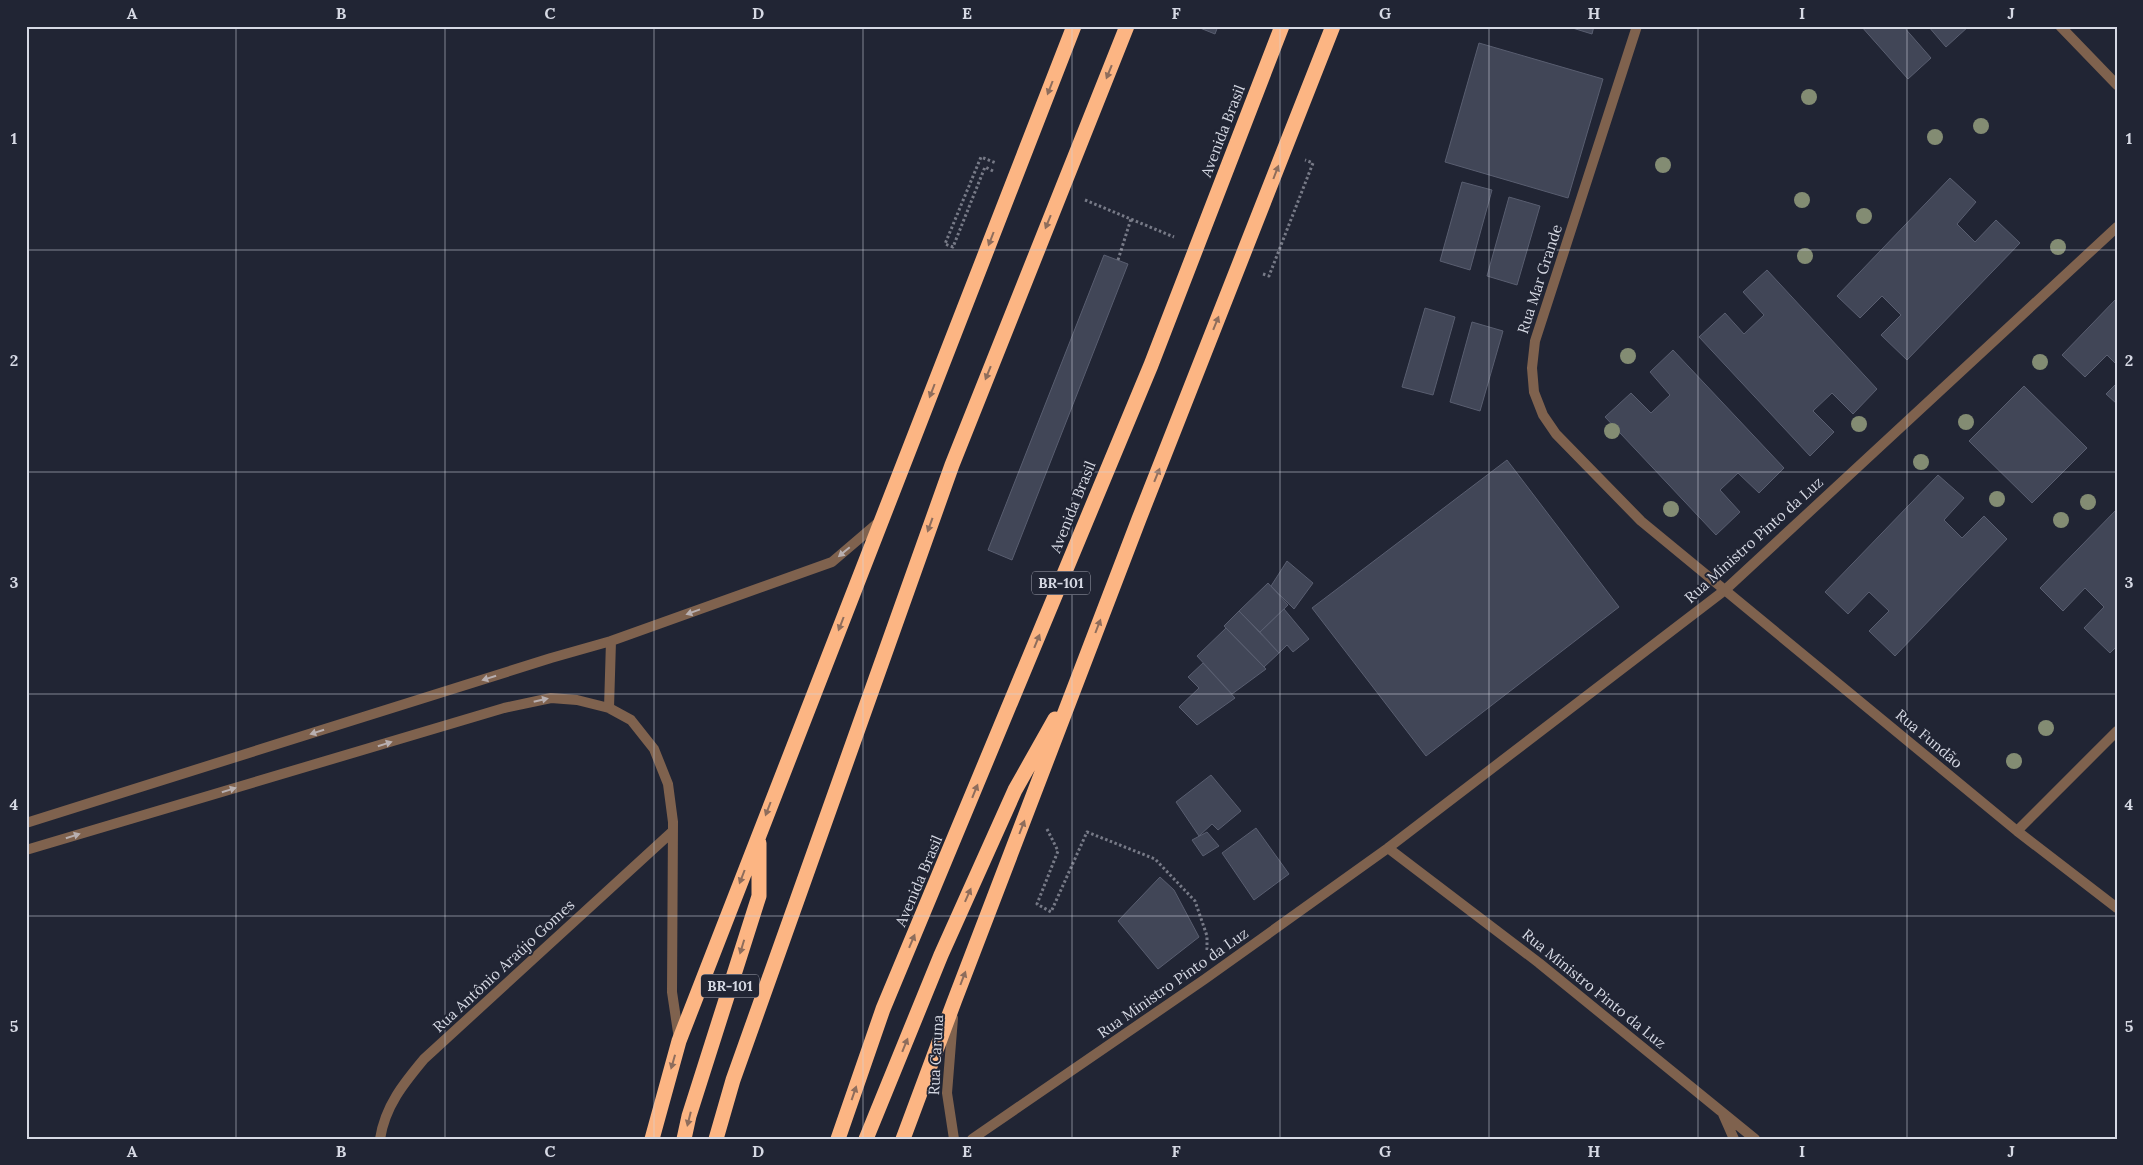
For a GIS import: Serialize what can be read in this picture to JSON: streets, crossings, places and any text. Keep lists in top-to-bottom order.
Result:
{
  "streets": {
    "highway": ["Avenida Brasil", "BR-101"],
    "street": [
      "Rua Mar Grande",
      "Rua Ministro Pinto da Luz",
      "Rua Fundão",
      "Rua Antônio Araújo Gomes",
      "Rua Caruna"
    ]
  },
  "crossings": [
    ["Rua Mar Grande", "Rua Ministro Pinto da Luz"],
    ["Rua Mar Grande", "Rua Fundão"],
    ["Rua Ministro Pinto da Luz", "Rua Fundão"]
  ],
  "grid": {
    "columns": [
      "A",
      "B",
      "C",
      "D",
      "E",
      "F",
      "G",
      "H",
      "I",
      "J"
    ],
    "rows": [
      "1",
      "2",
      "3",
      "4",
      "5"
    ]
  }
}
